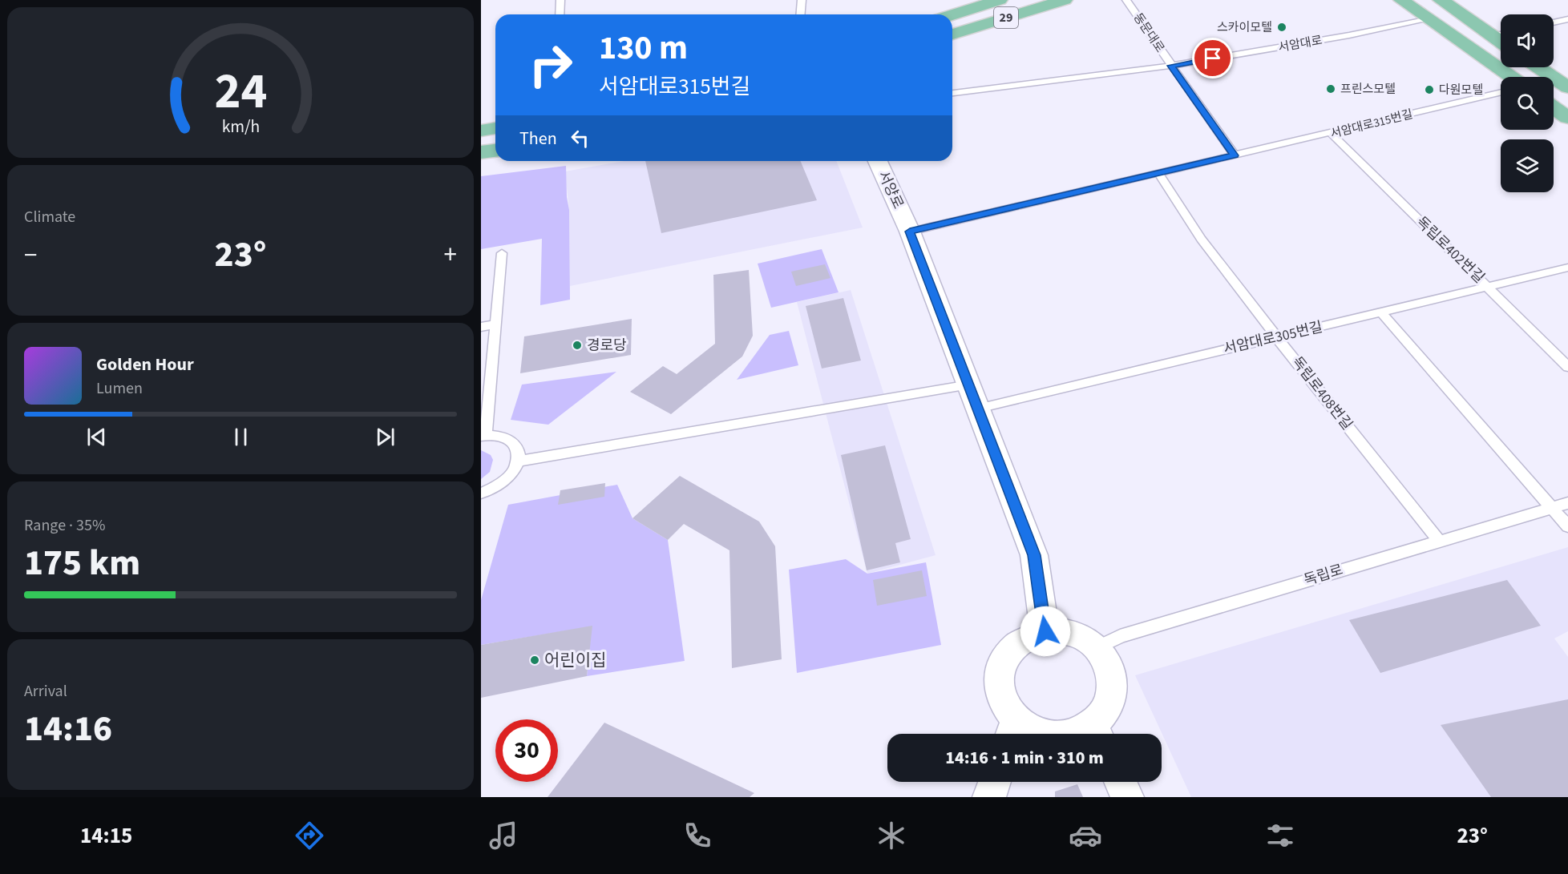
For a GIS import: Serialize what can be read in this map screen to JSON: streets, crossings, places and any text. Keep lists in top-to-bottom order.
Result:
{
  "streets": {
    "main road": ["29"],
    "street": ["서양로"],
    "lane": [
      "동문대로",
      "서암대로",
      "서암대로315번길",
      "독립로402번길",
      "서암대로305번길",
      "독립로408번길",
      "독립로"
    ]
  },
  "crossings": [
    ["동문대로", "서암대로"],
    ["서암대로315번길", "서양로"],
    ["서암대로315번길", "독립로402번길"],
    ["서암대로315번길", "독립로408번길"],
    ["서양로", "서암대로305번길"],
    ["독립로402번길", "서암대로305번길"],
    ["서암대로305번길", "독립로408번길"],
    ["독립로408번길", "독립로"]
  ],
  "places": [
    "스카이모텔",
    "프린스모텔",
    "다원모텔",
    "경로당",
    "어린이집"
  ],
  "page": {
    "turn": ["130 m", "서암대로315번길"],
    "then": "Then",
    "tile": [
      "Climate",
      ["Range · 35%", "175 km"],
      ["Arrival", "14:16"]
    ],
    "heat": ["−", "23°", "+"],
    "song": ["Golden Hour", "Lumen"],
    "limit": "30",
    "trip": "14:16 · 1 min · 310 m",
    "tabs": ["14:15", "23°"],
    "gauge": ["24", "km/h"]
  }
}
